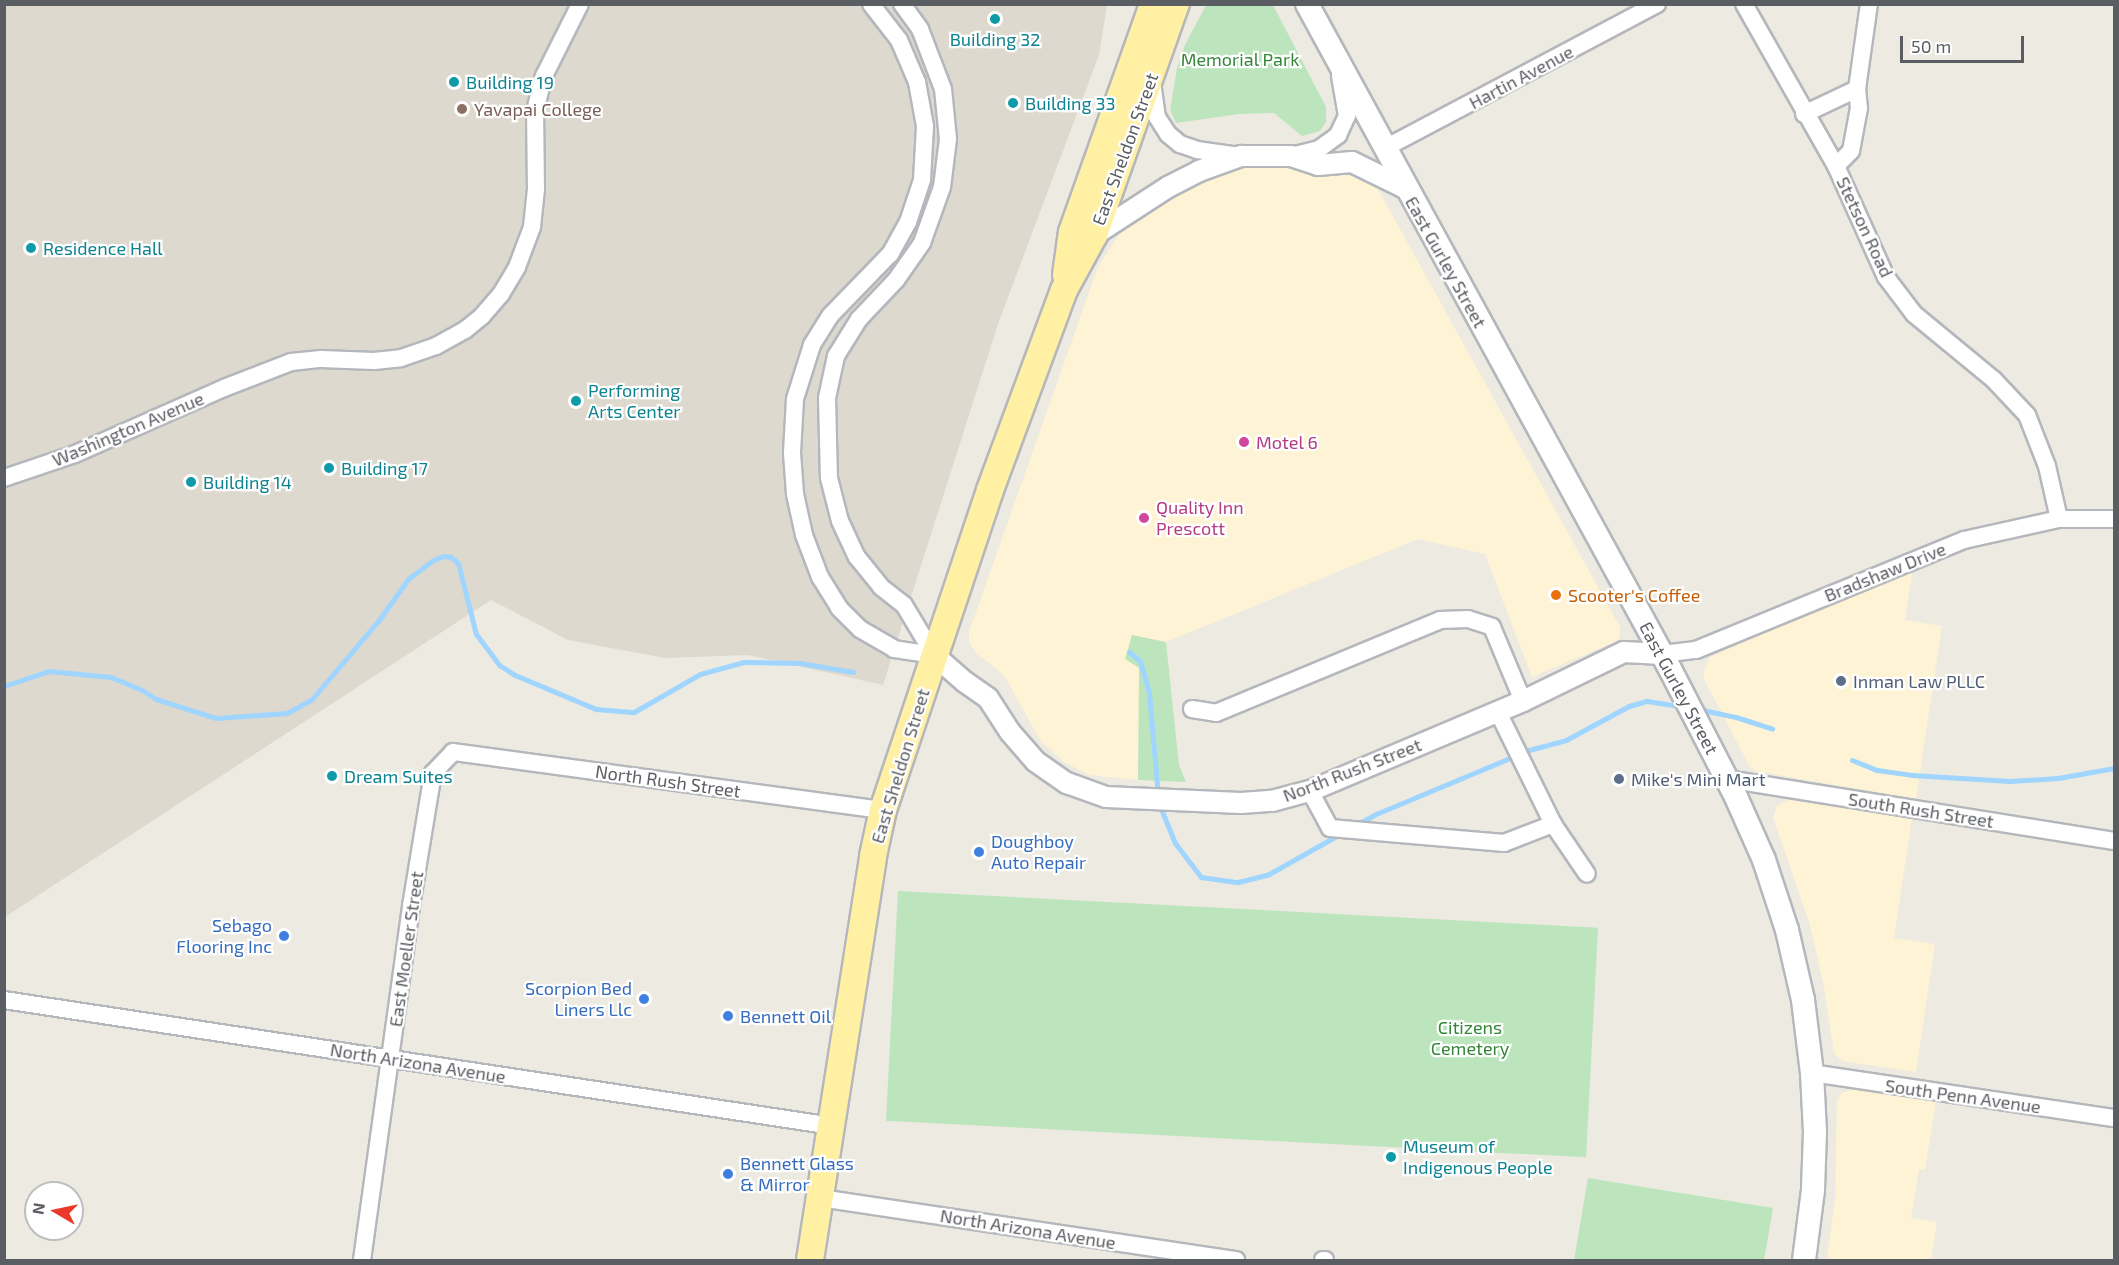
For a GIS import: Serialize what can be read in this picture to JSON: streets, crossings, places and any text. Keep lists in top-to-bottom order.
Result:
{
  "streets": {
    "main road": ["East Sheldon Street", "East Gurley Street"],
    "street": [
      "Hartin Avenue",
      "Stetson Road",
      "Washington Avenue",
      "Bradshaw Drive",
      "North Rush Street",
      "South Rush Street",
      "East Moeller Street",
      "North Arizona Avenue",
      "South Penn Avenue"
    ]
  },
  "crossings": [
    ["Hartin Avenue", "East Gurley Street"],
    ["East Sheldon Street", "North Rush Street"],
    ["East Sheldon Street", "North Arizona Avenue"],
    ["Stetson Road", "Bradshaw Drive"],
    ["East Gurley Street", "Bradshaw Drive"],
    ["East Gurley Street", "North Rush Street"],
    ["East Gurley Street", "South Rush Street"],
    ["East Gurley Street", "South Penn Avenue"],
    ["Bradshaw Drive", "North Rush Street"],
    ["North Rush Street", "East Moeller Street"],
    ["East Moeller Street", "North Arizona Avenue"]
  ],
  "parks": ["Memorial Park", "Citizens Cemetery"],
  "places": [
    "Building 32",
    "Building 19",
    "Building 33",
    "Yavapai College",
    "Residence Hall",
    "Performing Arts Center",
    "Motel 6",
    "Building 17",
    "Building 14",
    "Quality Inn Prescott",
    "Scooter's Coffee",
    "Inman Law PLLC",
    "Dream Suites",
    "Mike's Mini Mart",
    "Doughboy Auto Repair",
    "Sebago Flooring Inc",
    "Scorpion Bed Liners Llc",
    "Bennett Oil",
    "Museum of Indigenous People",
    "Bennett Glass & Mirror"
  ],
  "scale_bar": "50 m",
  "north": "left"
}
